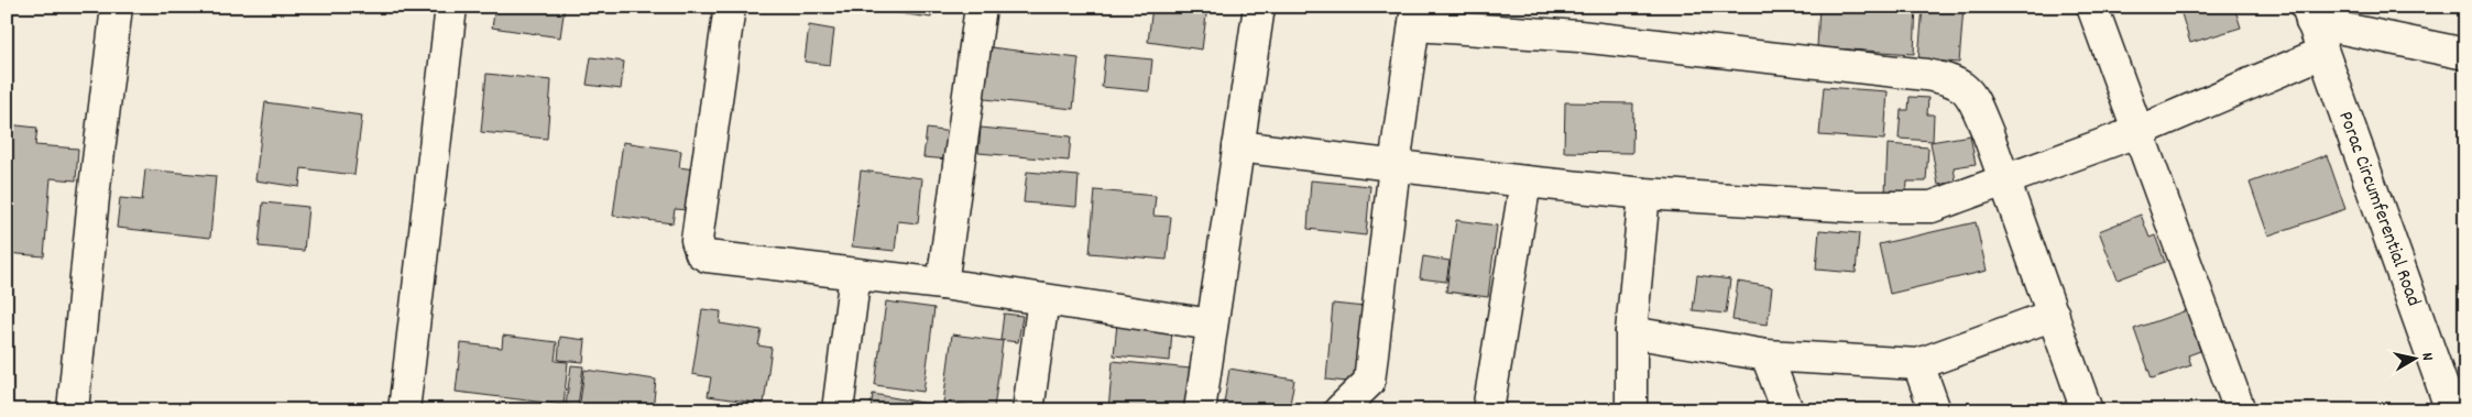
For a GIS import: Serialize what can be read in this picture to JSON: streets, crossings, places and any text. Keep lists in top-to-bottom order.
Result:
{
  "streets": {
    "street": ["Porac Circumferential Road"]
  },
  "north": "right"
}
